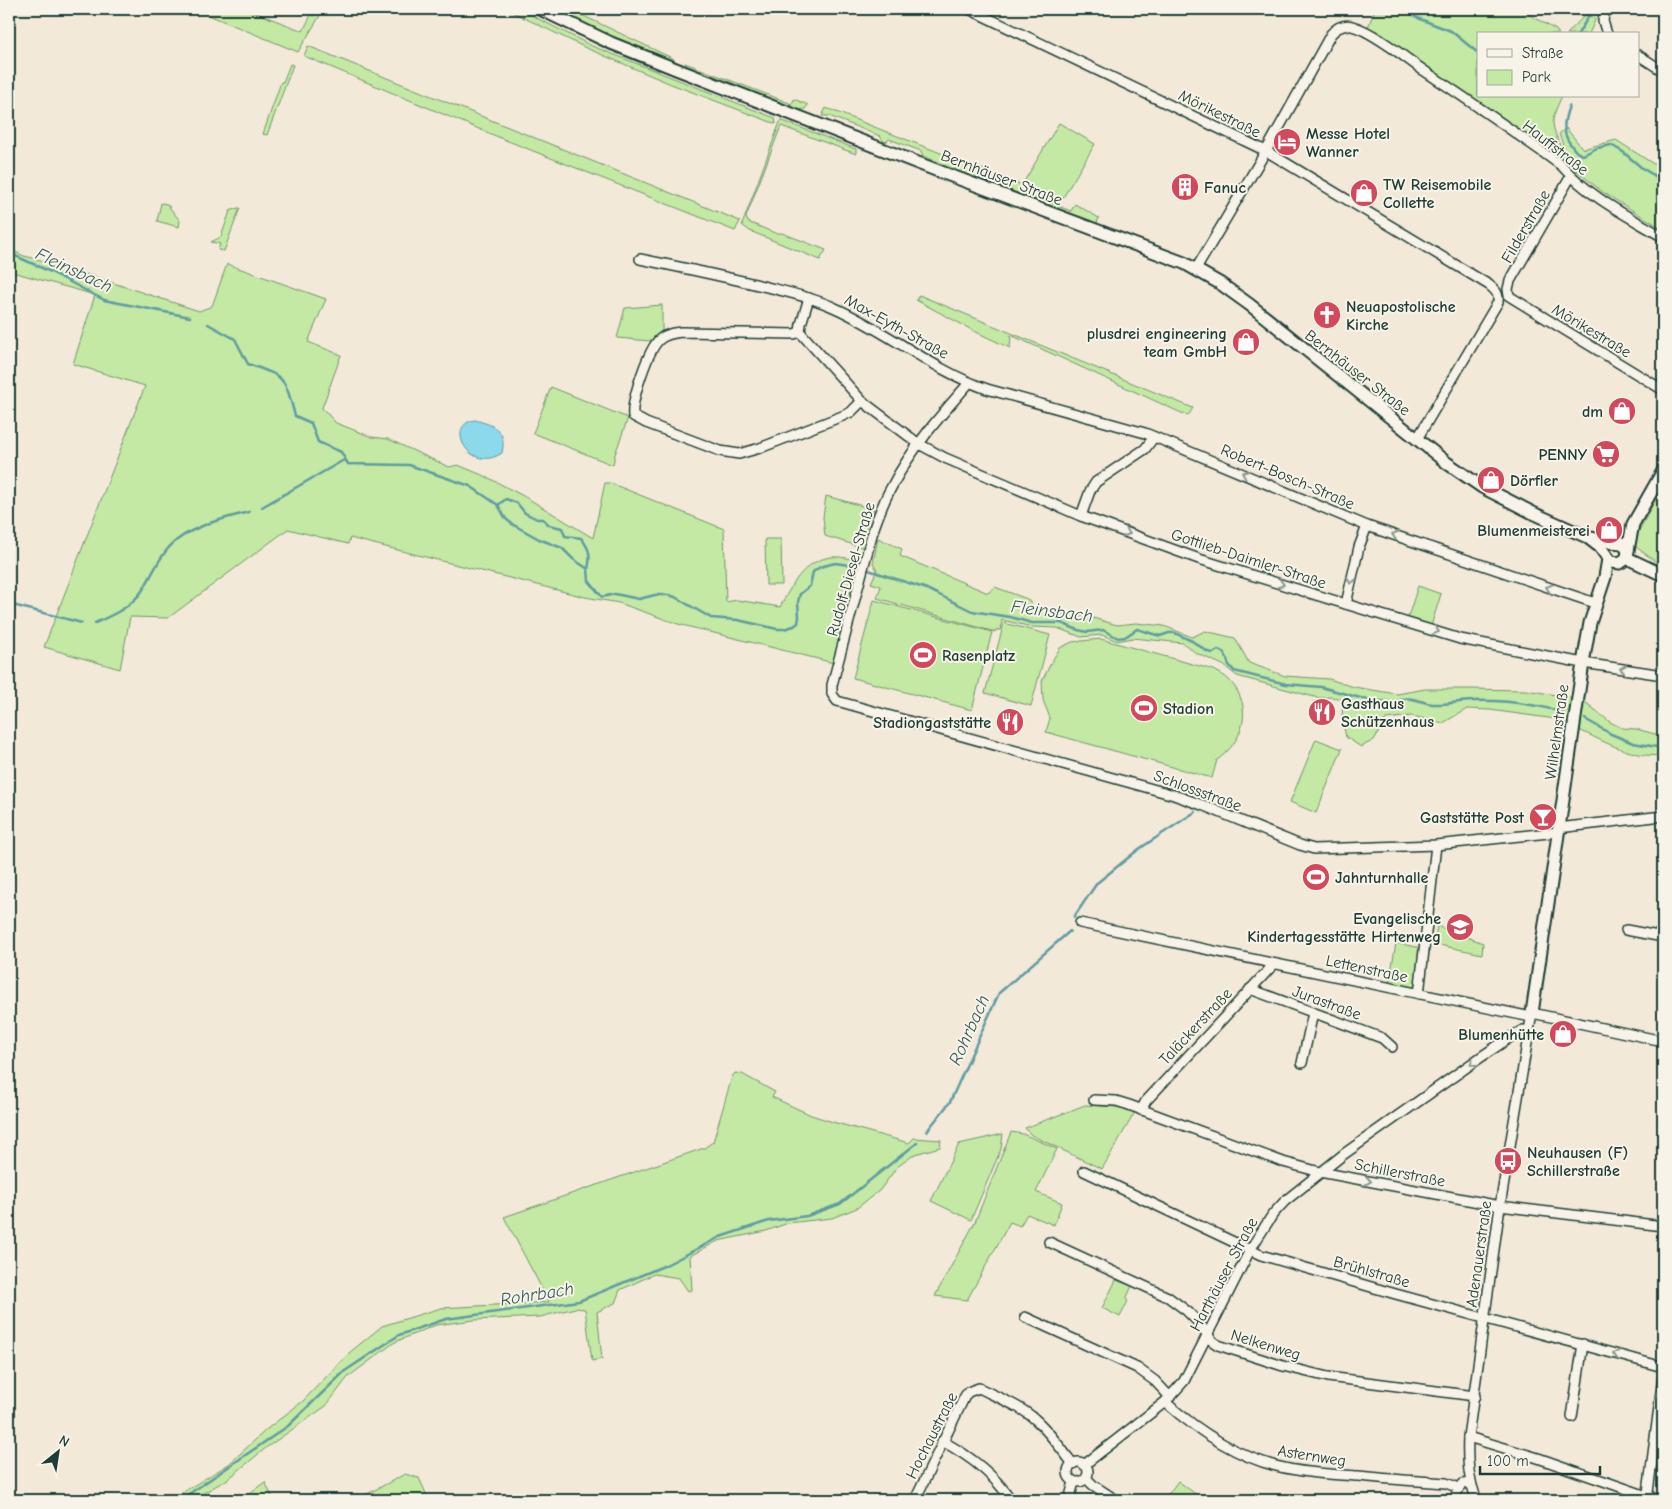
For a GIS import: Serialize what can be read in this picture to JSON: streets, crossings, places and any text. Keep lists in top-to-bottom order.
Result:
{
  "streets": {
    "street": [
      "Mörikestraße",
      "Hauffstraße",
      "Bernhäuser Straße",
      "Filderstraße",
      "Max-Eyth-Straße",
      "Robert-Bosch-Straße",
      "Gottlieb-Daimler-Straße",
      "Rudolf-Diesel-Straße",
      "Wilhelmstraße",
      "Schlossstraße",
      "Lettenstraße",
      "Jurastraße",
      "Taläckerstraße",
      "Schillerstraße",
      "Adenauerstraße",
      "Brühlstraße",
      "Harthäuser Straße",
      "Nelkenweg",
      "Hochaustraße",
      "Asternweg"
    ]
  },
  "crossings": [
    ["Mörikestraße", "Hauffstraße"],
    ["Mörikestraße", "Bernhäuser Straße"],
    ["Mörikestraße", "Filderstraße"],
    ["Hauffstraße", "Filderstraße"],
    ["Max-Eyth-Straße", "Robert-Bosch-Straße"],
    ["Max-Eyth-Straße", "Rudolf-Diesel-Straße"],
    ["Robert-Bosch-Straße", "Rudolf-Diesel-Straße"],
    ["Robert-Bosch-Straße", "Wilhelmstraße"],
    ["Gottlieb-Daimler-Straße", "Rudolf-Diesel-Straße"],
    ["Gottlieb-Daimler-Straße", "Wilhelmstraße"],
    ["Rudolf-Diesel-Straße", "Schlossstraße"],
    ["Wilhelmstraße", "Schlossstraße"],
    ["Wilhelmstraße", "Lettenstraße"],
    ["Wilhelmstraße", "Adenauerstraße"],
    ["Lettenstraße", "Taläckerstraße"],
    ["Lettenstraße", "Adenauerstraße"],
    ["Jurastraße", "Taläckerstraße"],
    ["Taläckerstraße", "Schillerstraße"],
    ["Schillerstraße", "Adenauerstraße"],
    ["Schillerstraße", "Harthäuser Straße"],
    ["Adenauerstraße", "Brühlstraße"],
    ["Adenauerstraße", "Harthäuser Straße"],
    ["Adenauerstraße", "Nelkenweg"],
    ["Brühlstraße", "Harthäuser Straße"],
    ["Harthäuser Straße", "Nelkenweg"],
    ["Harthäuser Straße", "Hochaustraße"],
    ["Harthäuser Straße", "Asternweg"]
  ],
  "one_way": ["Robert-Bosch-Straße", "Harthäuser Straße"],
  "water": ["Fleinsbach", "Rohrbach"],
  "places": {
    "hotel": ["Messe Hotel Wanner"],
    "building": ["Fanuc"],
    "shop": [
      "TW Reisemobile Collette",
      "plusdrei engineering team GmbH",
      "dm",
      "Dörfler",
      "Blumenmeisterei",
      "Blumenhütte"
    ],
    "church": ["Neuapostolische Kirche"],
    "supermarket": ["PENNY"],
    "sports": ["Rasenplatz", "Stadion", "Jahnturnhalle"],
    "restaurant": ["Gasthaus Schützenhaus", "Stadiongaststätte"],
    "bar": ["Gaststätte Post"],
    "school or university": ["Evangelische Kindertagesstätte Hirtenweg"],
    "bus stop": ["Neuhausen (F) Schillerstraße"]
  },
  "legend": ["Straße", "Park"],
  "scale_bar": "100 m",
  "north": "top right"
}
